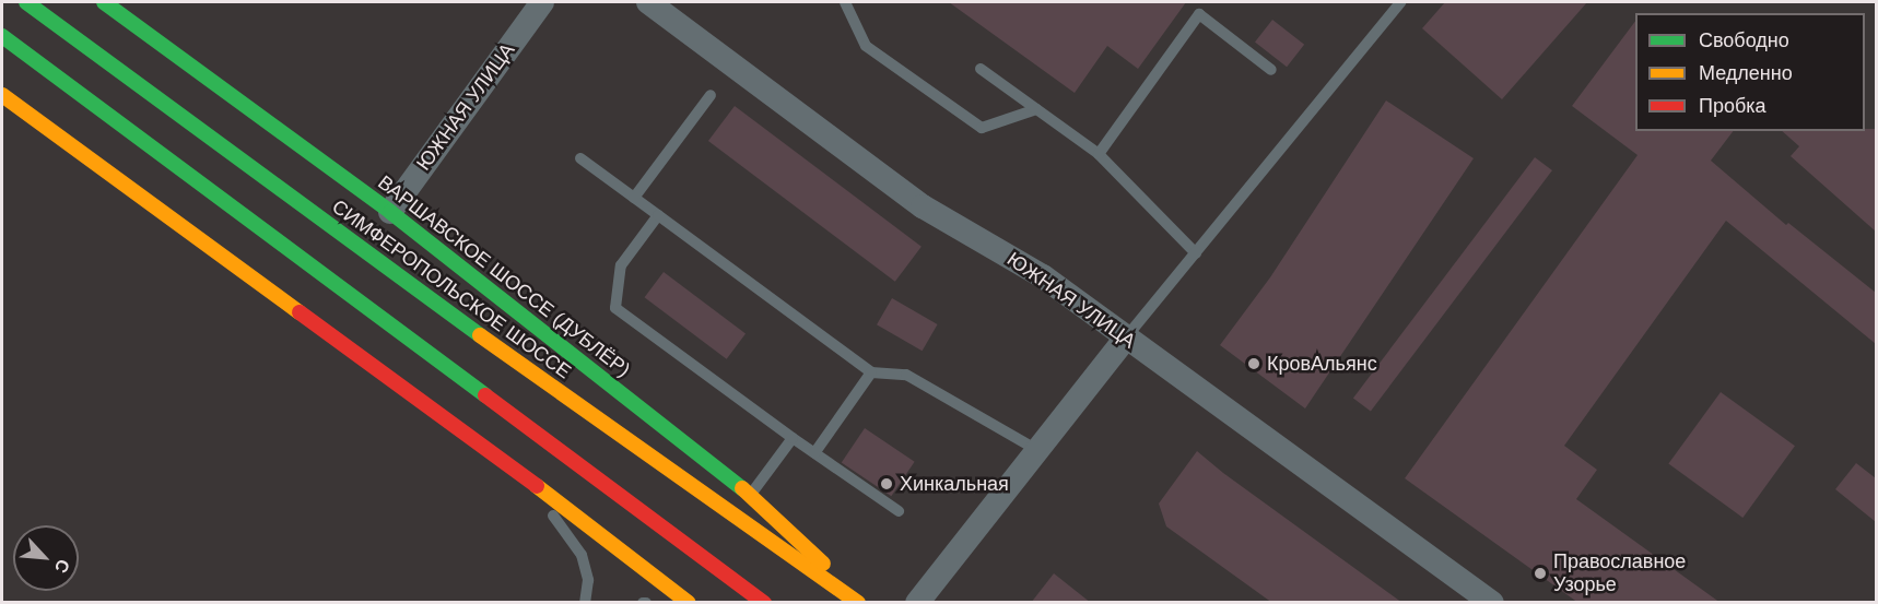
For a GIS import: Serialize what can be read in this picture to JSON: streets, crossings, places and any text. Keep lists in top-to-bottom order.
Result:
{
  "streets": {
    "main road": ["ВАРШАВСКОЕ ШОССЕ (ДУБЛЁР)", "СИМФЕРОПОЛЬСКОЕ ШОССЕ"],
    "street": ["ЮЖНАЯ УЛИЦА"]
  },
  "crossings": [
    ["ЮЖНАЯ УЛИЦА", "ВАРШАВСКОЕ ШОССЕ (ДУБЛЁР)"]
  ],
  "places": ["КровАльянс", "Хинкальная", "Православное Узорье"],
  "legend": ["Свободно", "Медленно", "Пробка"],
  "north": "bottom right"
}
